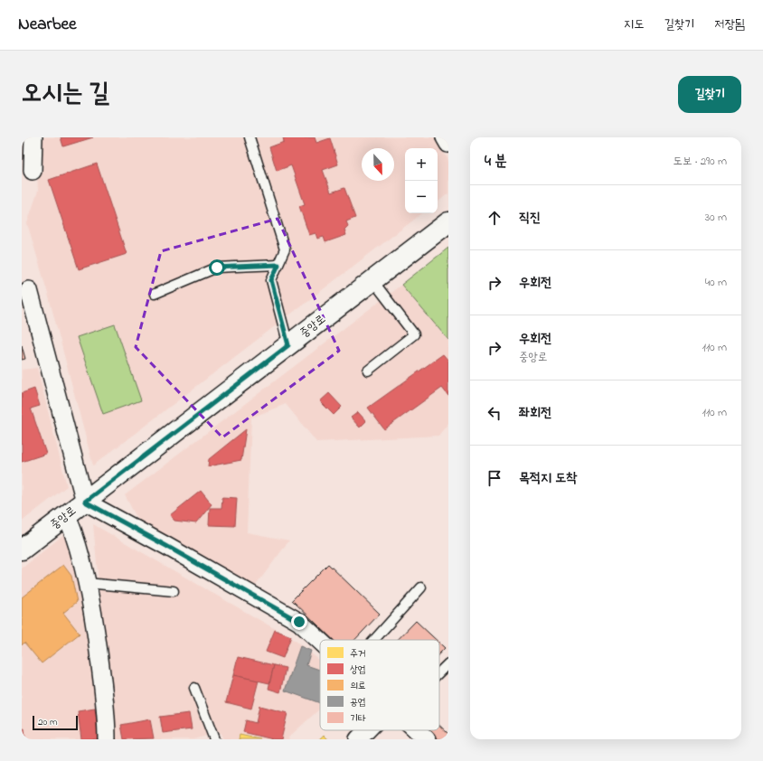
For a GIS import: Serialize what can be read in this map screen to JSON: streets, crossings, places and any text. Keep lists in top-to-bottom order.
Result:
{
  "streets": {
    "street": ["중앙로"]
  },
  "legend": [
    "주거",
    "상업",
    "의료",
    "공업",
    "기타"
  ],
  "scale_bar": "20 m",
  "north": "bottom",
  "page": {
    "header": "Nearbee",
    "nav": ["지도", "길찾기", "저장됨"],
    "title": "오시는 길",
    "buttons": "길찾기",
    "heading": ["4 분", "도보 · 290 m"],
    "map_buttons": ["+", "−"],
    "list": [
      ["직진", "30 m"],
      ["우회전", "40 m"],
      ["우회전", "중앙로", "110 m"],
      ["좌회전", "110 m"],
      "목적지 도착"
    ],
    "scale": "20 m"
  }
}
